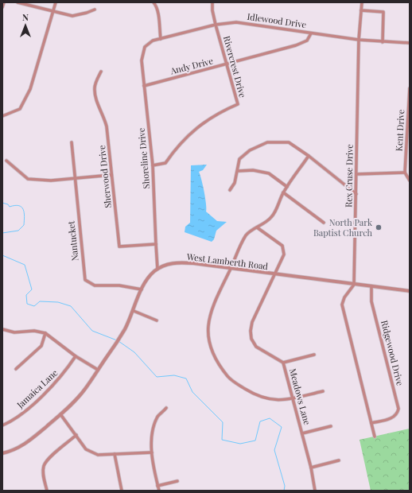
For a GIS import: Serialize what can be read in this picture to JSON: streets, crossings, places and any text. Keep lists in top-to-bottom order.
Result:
{
  "streets": {
    "street": [
      "Idlewood Drive",
      "Andy Drive",
      "Rivercrest Drive",
      "Kent Drive",
      "Shoreline Drive",
      "Rex Cruse Drive",
      "Sherwood Drive",
      "Nantucket",
      "West Lamberth Road",
      "Ridgewood Drive",
      "Jamaica Lane",
      "Meadows Lane"
    ]
  },
  "crossings": [
    ["Idlewood Drive", "Andy Drive"],
    ["Idlewood Drive", "Rivercrest Drive"],
    ["Idlewood Drive", "Shoreline Drive"],
    ["Idlewood Drive", "Rex Cruse Drive"],
    ["Andy Drive", "Rivercrest Drive"],
    ["Andy Drive", "Shoreline Drive"],
    ["Rivercrest Drive", "Shoreline Drive"],
    ["Shoreline Drive", "Sherwood Drive"],
    ["Shoreline Drive", "West Lamberth Road"],
    ["Rex Cruse Drive", "West Lamberth Road"],
    ["Nantucket", "West Lamberth Road"],
    ["West Lamberth Road", "Ridgewood Drive"],
    ["West Lamberth Road", "Meadows Lane"]
  ],
  "places": ["North Park Baptist Church"],
  "north": "top"
}
